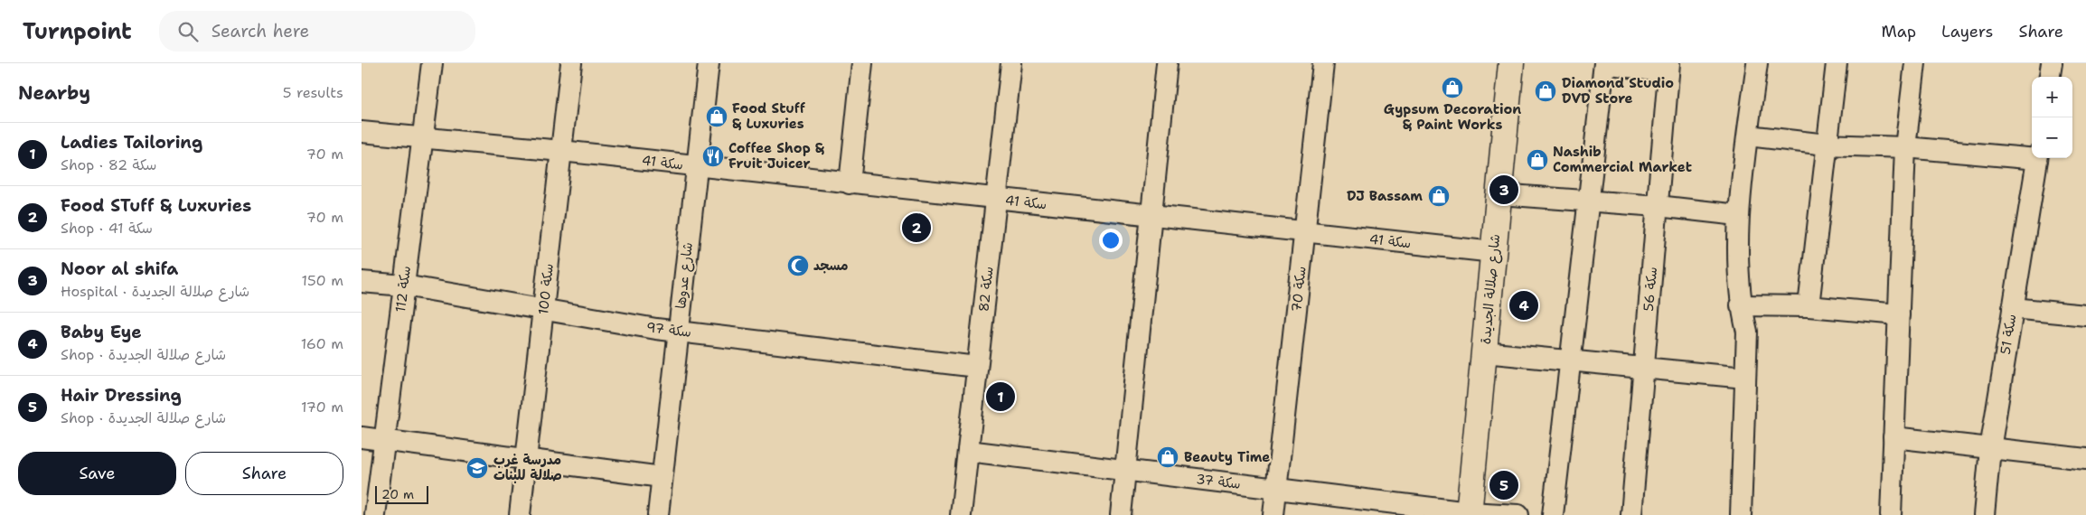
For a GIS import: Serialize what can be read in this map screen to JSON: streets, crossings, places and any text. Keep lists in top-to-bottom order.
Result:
{
  "streets": {
    "street": [
      "سكة 41",
      "شارع عدوها",
      "سكة 112",
      "سكة 100",
      "سكة 82",
      "سكة 70",
      "شارع صلالة الجديدة",
      "سكة 56",
      "سكة 97",
      "سكة 51",
      "سكة 37"
    ]
  },
  "crossings": [
    ["سكة 41", "شارع عدوها"],
    ["سكة 41", "سكة 112"],
    ["سكة 41", "سكة 100"],
    ["سكة 41", "سكة 82"],
    ["سكة 41", "سكة 70"],
    ["سكة 41", "شارع صلالة الجديدة"],
    ["شارع عدوها", "سكة 97"],
    ["سكة 112", "سكة 97"],
    ["سكة 100", "سكة 97"],
    ["سكة 82", "سكة 97"],
    ["سكة 82", "سكة 37"],
    ["سكة 70", "سكة 37"],
    ["شارع صلالة الجديدة", "سكة 37"]
  ],
  "places": {
    "shop": [
      "Gypsum Decoration & Paint Works",
      "Diamond Studio DVD Store",
      "Food Stuff & Luxuries",
      "Nashib Commercial Market",
      "DJ Bassam",
      "Beauty Time"
    ],
    "restaurant": ["Coffee Shop & Fruit Juicer"],
    "mosque": ["مسجد"],
    "school or university": ["مدرسة غرب صلالة للبنات"]
  },
  "scale_bar": "20 m",
  "page": {
    "header": "Turnpoint",
    "search": "Search here",
    "nav": ["Map", "Layers", "Share"],
    "heading": ["Nearby", "5 results"],
    "map_buttons": ["+", "−"],
    "list": [
      {
        "mark": "1",
        "name": "Ladies Tailoring",
        "note": "Shop · سكة 82",
        "value": "70 m"
      },
      {
        "mark": "2",
        "name": "Food STuff & Luxuries",
        "note": "Shop · سكة 41",
        "value": "70 m"
      },
      {
        "mark": "3",
        "name": "Noor al shifa",
        "note": "Hospital · شارع صلالة الجديدة",
        "value": "150 m"
      },
      {
        "mark": "4",
        "name": "Baby Eye",
        "note": "Shop · شارع صلالة الجديدة",
        "value": "160 m"
      },
      {
        "mark": "5",
        "name": "Hair Dressing",
        "note": "Shop · شارع صلالة الجديدة",
        "value": "170 m"
      }
    ],
    "pins": [
      "3",
      "2",
      "4",
      "1",
      "5"
    ],
    "buttons": ["Save", "Share"],
    "scale": "20 m"
  }
}
